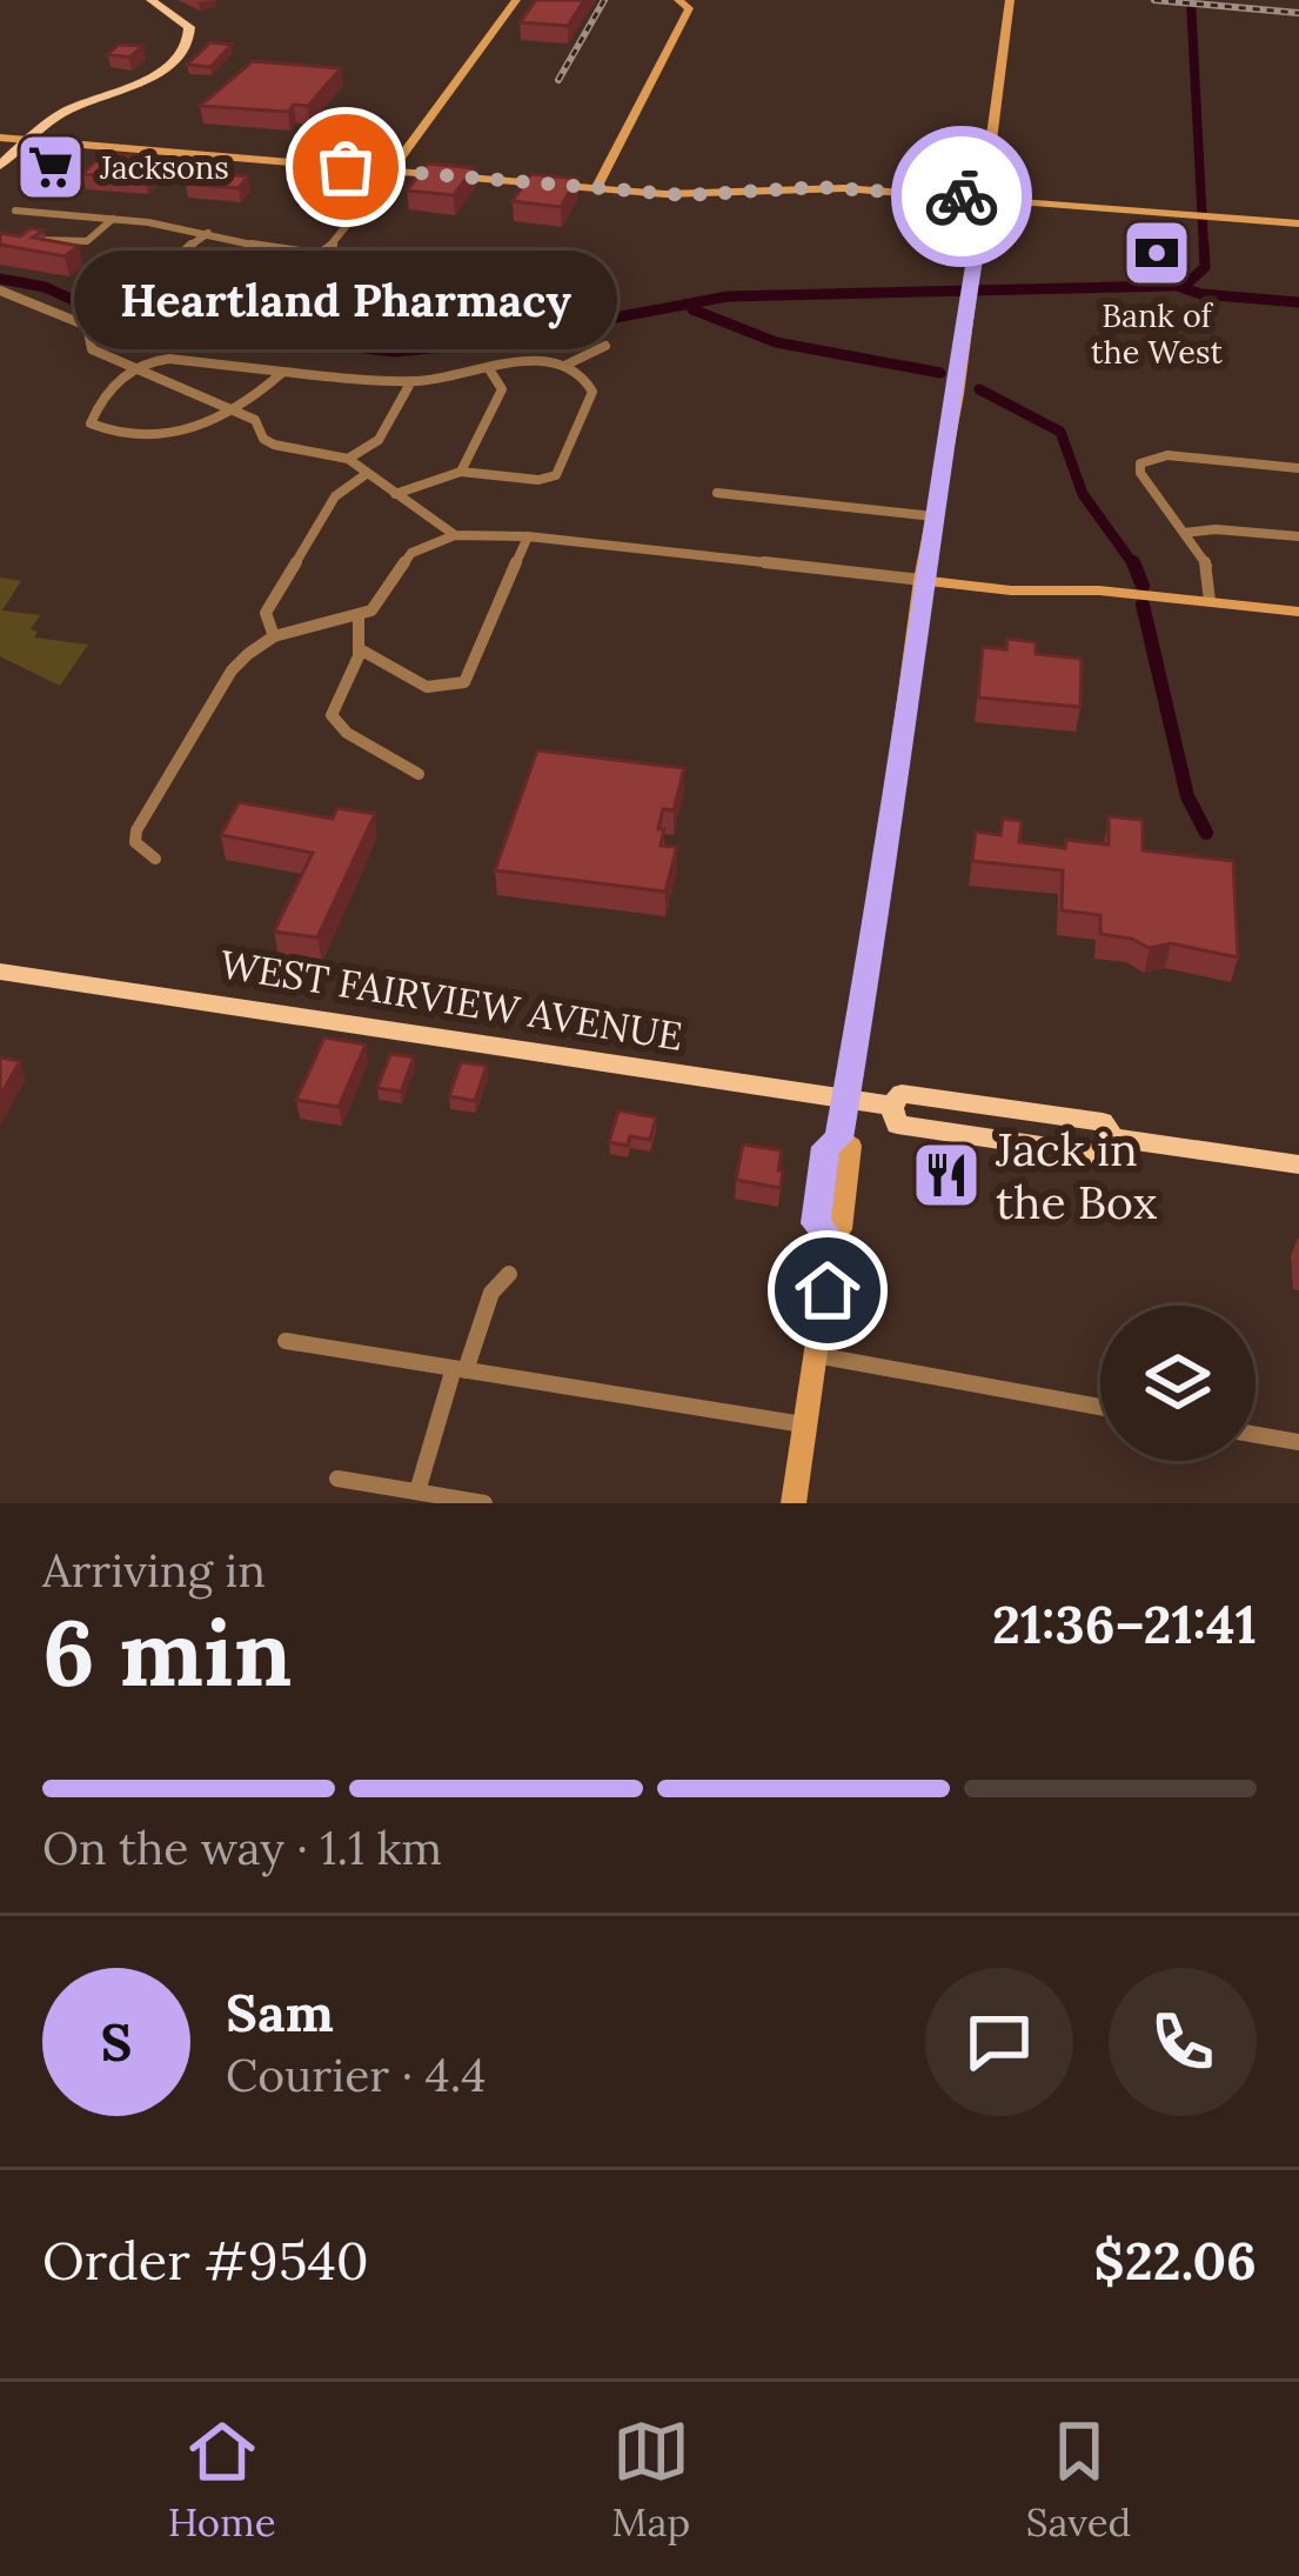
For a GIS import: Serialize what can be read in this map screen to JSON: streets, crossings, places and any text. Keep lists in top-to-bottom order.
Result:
{
  "streets": {
    "main road": ["WEST FAIRVIEW AVENUE"]
  },
  "places": {
    "supermarket": ["Jacksons"],
    "other": ["Heartland Pharmacy"],
    "bank": ["Bank of the West"],
    "restaurant": ["Jack in the Box"]
  },
  "page": {
    "bubble": "Heartland Pharmacy",
    "heading": ["6 min", "Arriving in", "21:36–21:41"],
    "panel": [
      "Sam",
      "Courier · 4.4",
      "Order #9540",
      "$22.06"
    ],
    "bar": "On the way · 1.1 km",
    "round": "S",
    "tabs": ["Home", "Map", "Saved"]
  }
}
